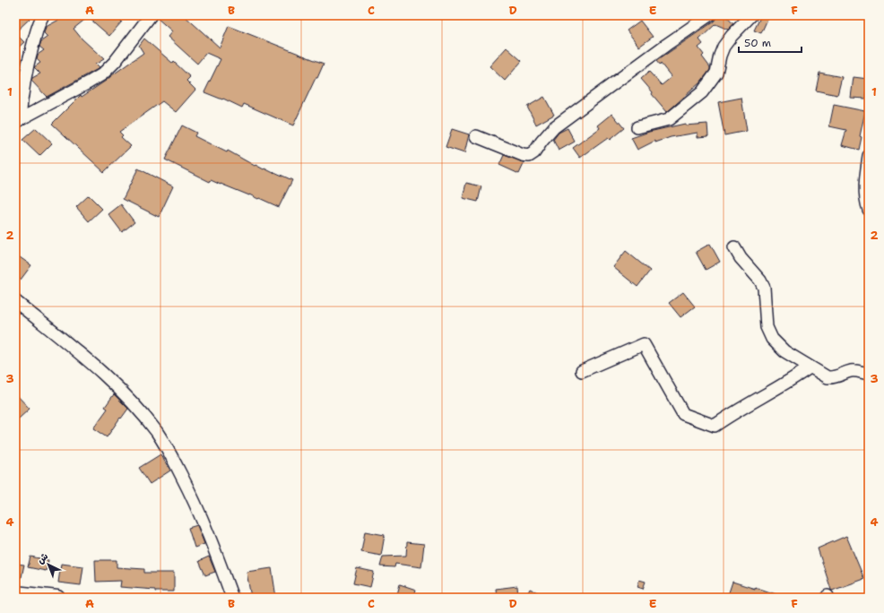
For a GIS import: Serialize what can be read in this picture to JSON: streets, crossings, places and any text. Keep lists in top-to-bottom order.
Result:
{
  "scale_bar": "50 m",
  "north": "top left",
  "grid": {
    "columns": [
      "A",
      "B",
      "C",
      "D",
      "E",
      "F"
    ],
    "rows": [
      "1",
      "2",
      "3",
      "4"
    ]
  }
}
